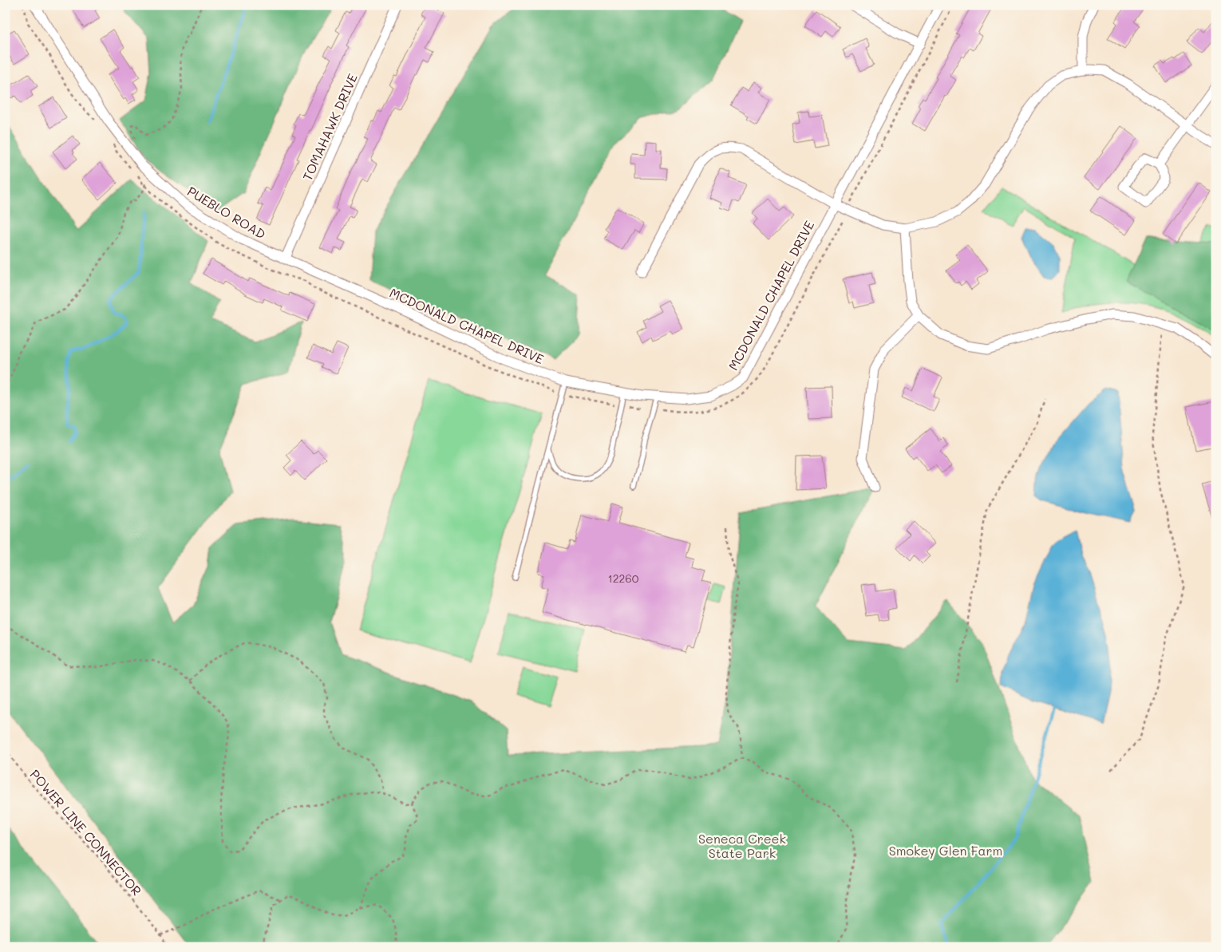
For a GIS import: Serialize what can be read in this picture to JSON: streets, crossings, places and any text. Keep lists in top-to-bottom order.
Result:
{
  "streets": {
    "street": ["TOMAHAWK DRIVE", "PUEBLO ROAD", "MCDONALD CHAPEL DRIVE"],
    "path": ["POWER LINE CONNECTOR"]
  },
  "crossings": [
    ["TOMAHAWK DRIVE", "PUEBLO ROAD"],
    ["PUEBLO ROAD", "MCDONALD CHAPEL DRIVE"]
  ],
  "parks": ["Seneca Creek State Park", "Smokey Glen Farm"],
  "house_numbers": ["12260"]
}
